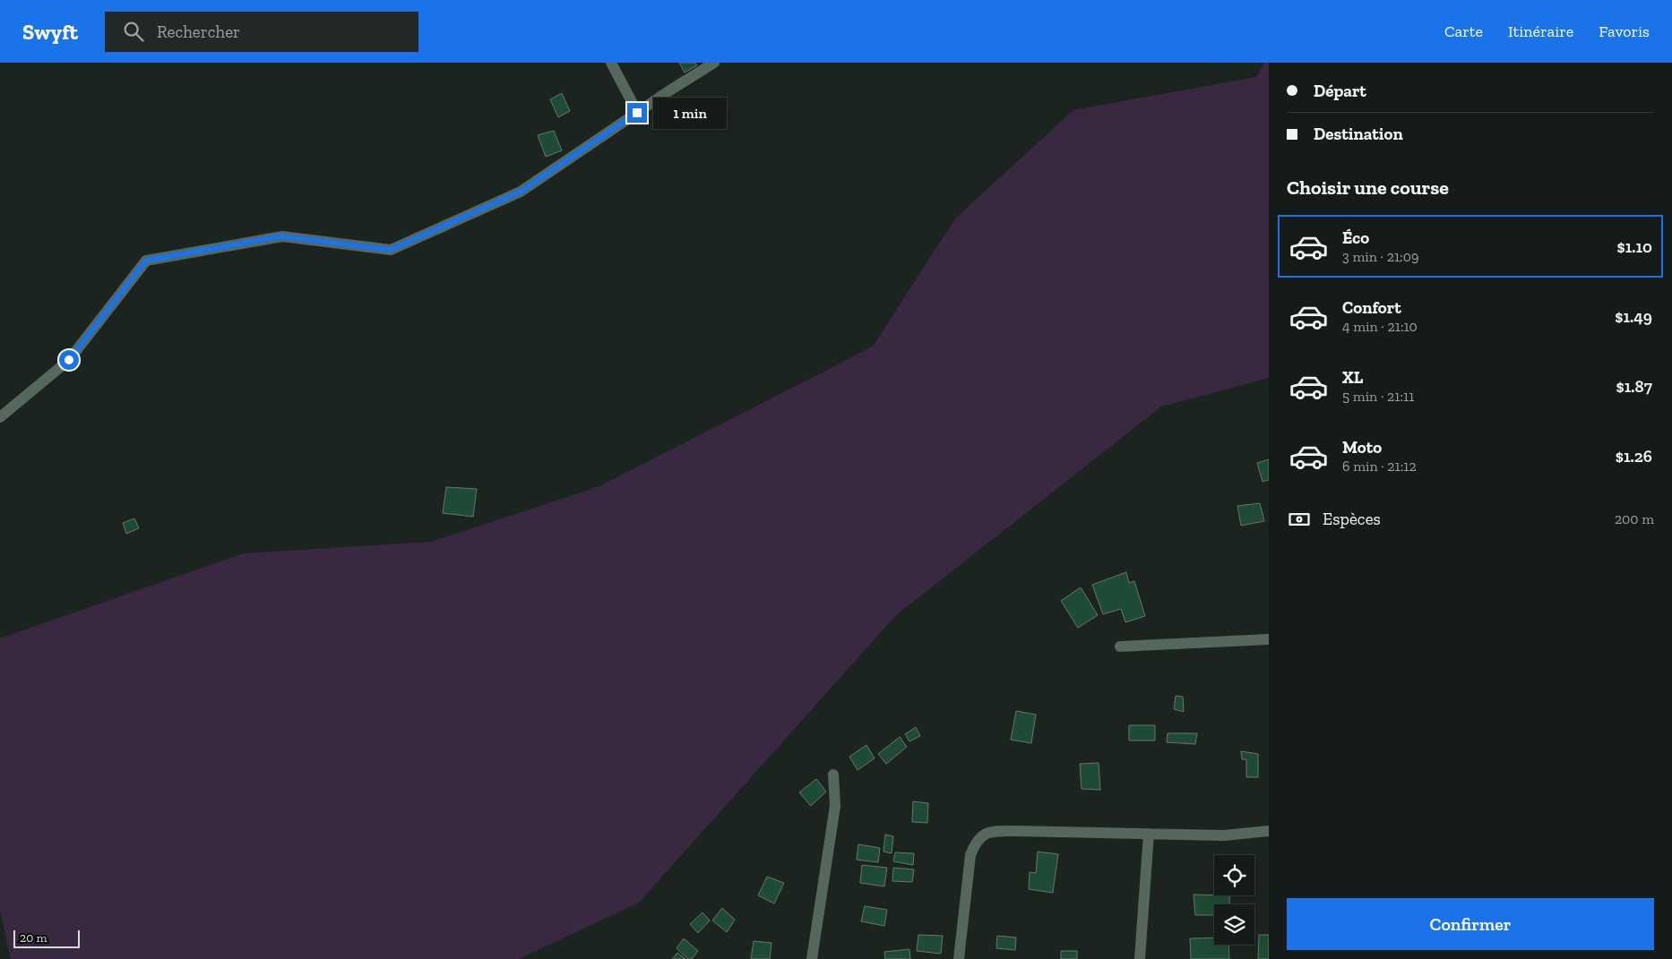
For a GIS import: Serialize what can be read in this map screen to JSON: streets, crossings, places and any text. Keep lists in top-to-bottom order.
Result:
{
  "scale_bar": "20 m",
  "page": {
    "header": "Swyft",
    "search": "Rechercher",
    "nav": ["Carte", "Itinéraire", "Favoris"],
    "banner": ["Départ", "Destination"],
    "bubble": "1 min",
    "heading": "Choisir une course",
    "list": [
      {
        "name": "Éco",
        "note": "3 min · 21:09",
        "value": "$1.10"
      },
      {
        "name": "Confort",
        "note": "4 min · 21:10",
        "value": "$1.49"
      },
      {
        "name": "XL",
        "note": "5 min · 21:11",
        "value": "$1.87"
      },
      {
        "name": "Moto",
        "note": "6 min · 21:12",
        "value": "$1.26"
      }
    ],
    "pay": ["Espèces", "200 m"],
    "buttons": "Confirmer",
    "scale": "20 m"
  }
}
